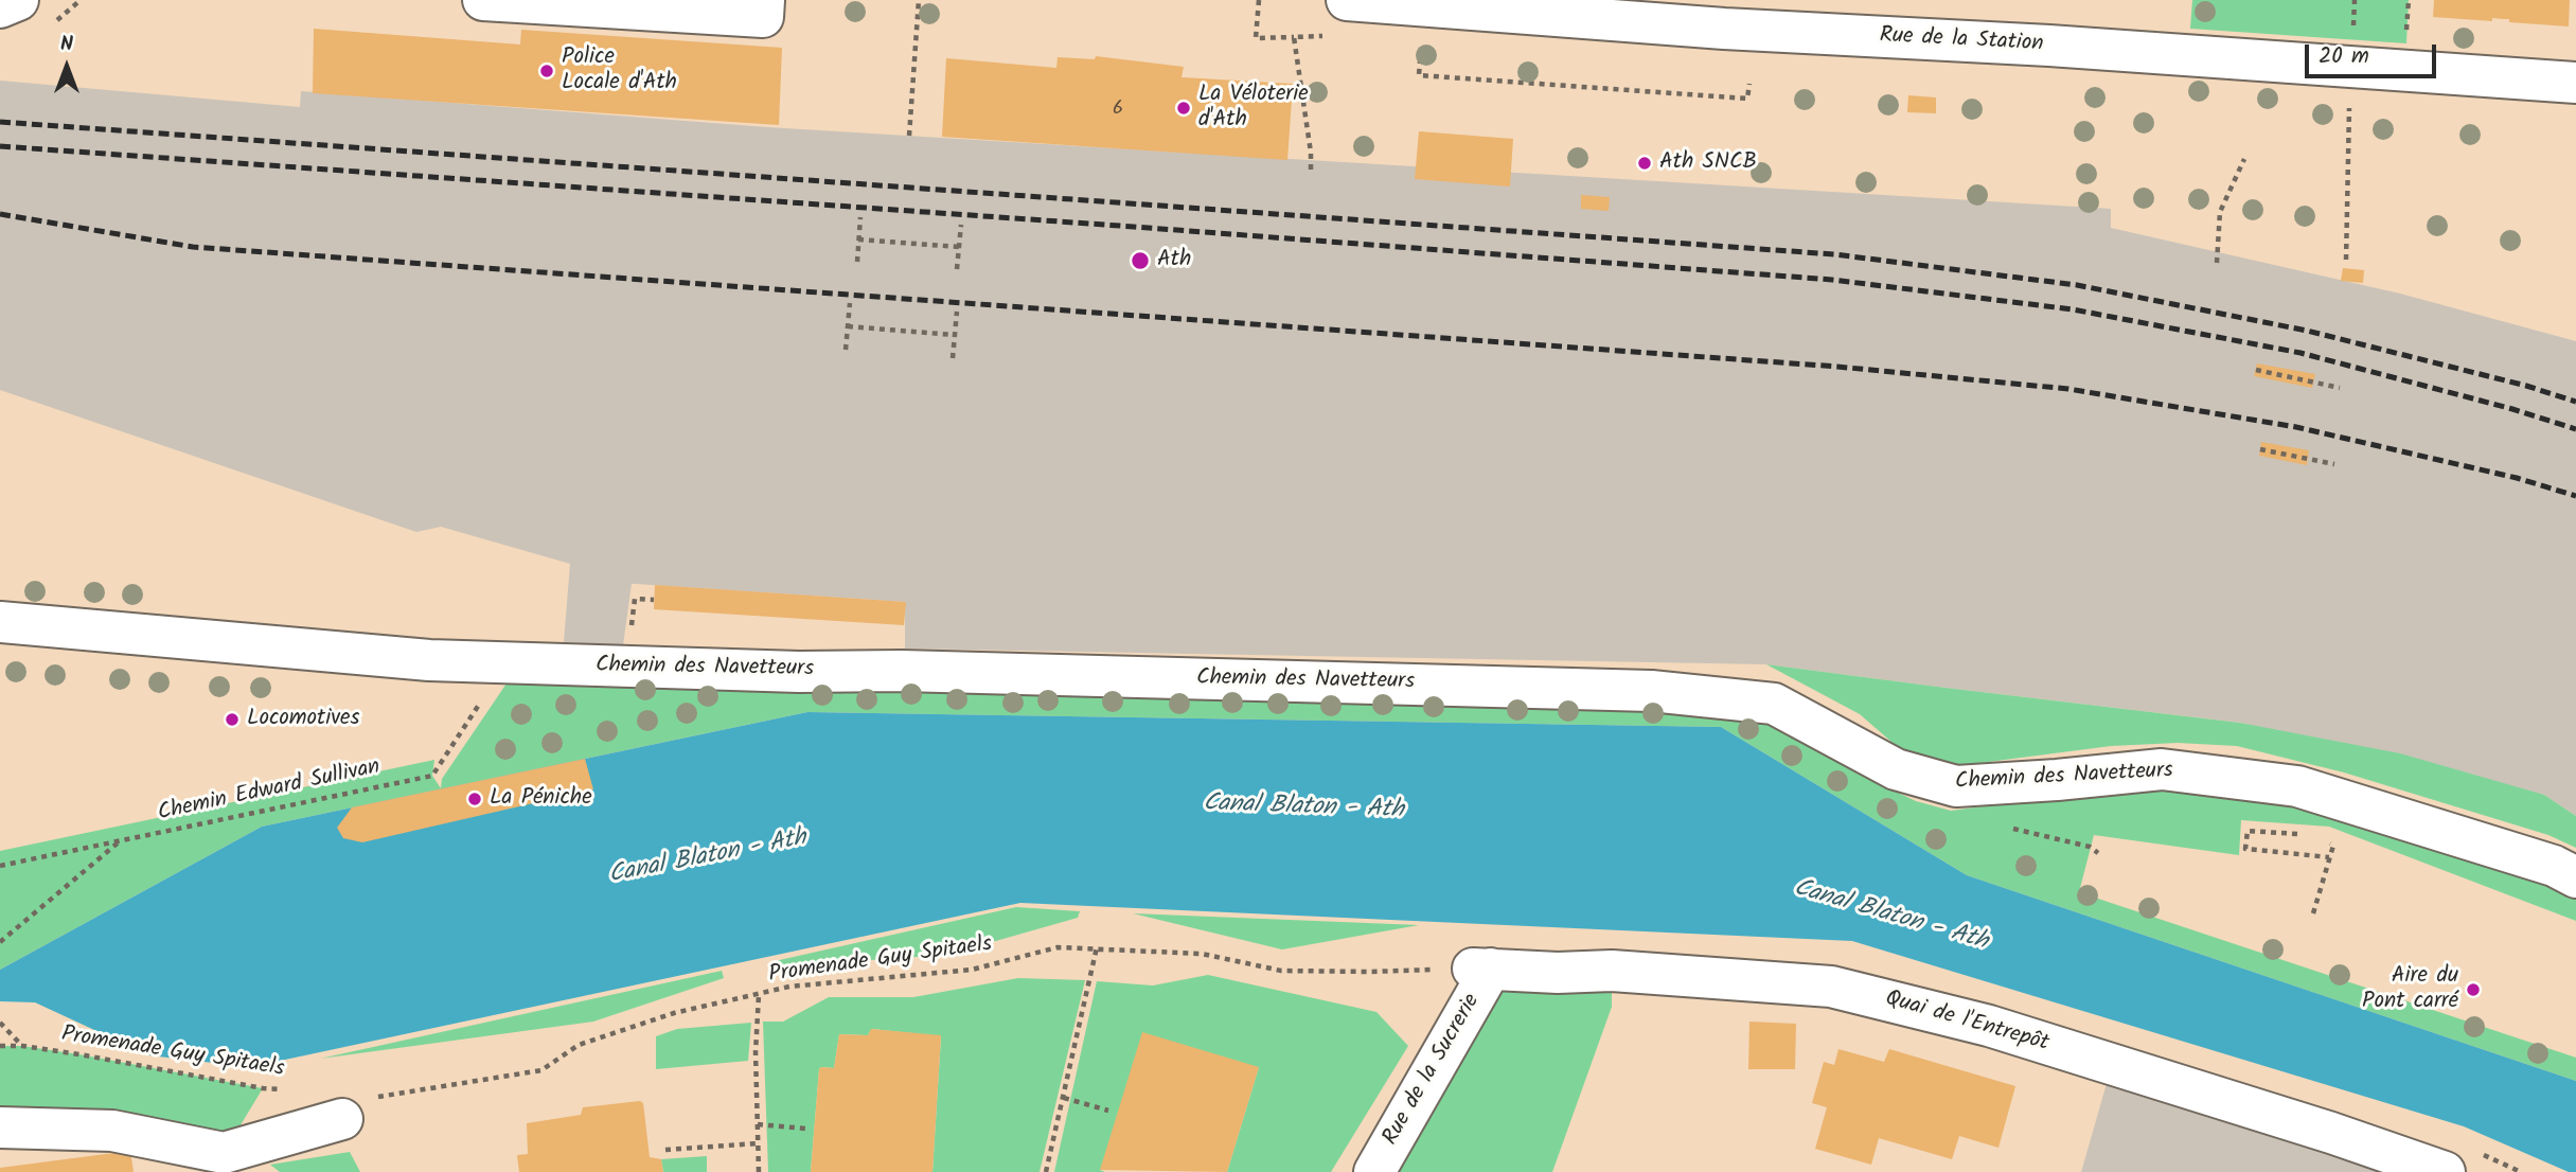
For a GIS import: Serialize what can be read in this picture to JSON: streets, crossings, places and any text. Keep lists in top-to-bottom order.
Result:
{
  "streets": {
    "street": [
      "Rue de la Station",
      "Chemin des Navetteurs",
      "Quai de l'Entrepôt",
      "Rue de la Sucrerie"
    ],
    "path": ["Chemin Edward Sullivan", "Promenade Guy Spitaels"]
  },
  "crossings": [
    ["Promenade Guy Spitaels", "Quai de l'Entrepôt"],
    ["Promenade Guy Spitaels", "Rue de la Sucrerie"],
    ["Quai de l'Entrepôt", "Rue de la Sucrerie"]
  ],
  "water": ["Canal Blaton - Ath"],
  "places": [
    "Police Locale d'Ath",
    "La Véloterie d'Ath",
    "Ath SNCB",
    "Ath",
    "Locomotives",
    "La Péniche",
    "Aire du Pont carré"
  ],
  "house_numbers": ["6"],
  "scale_bar": "20 m",
  "north": "top"
}
